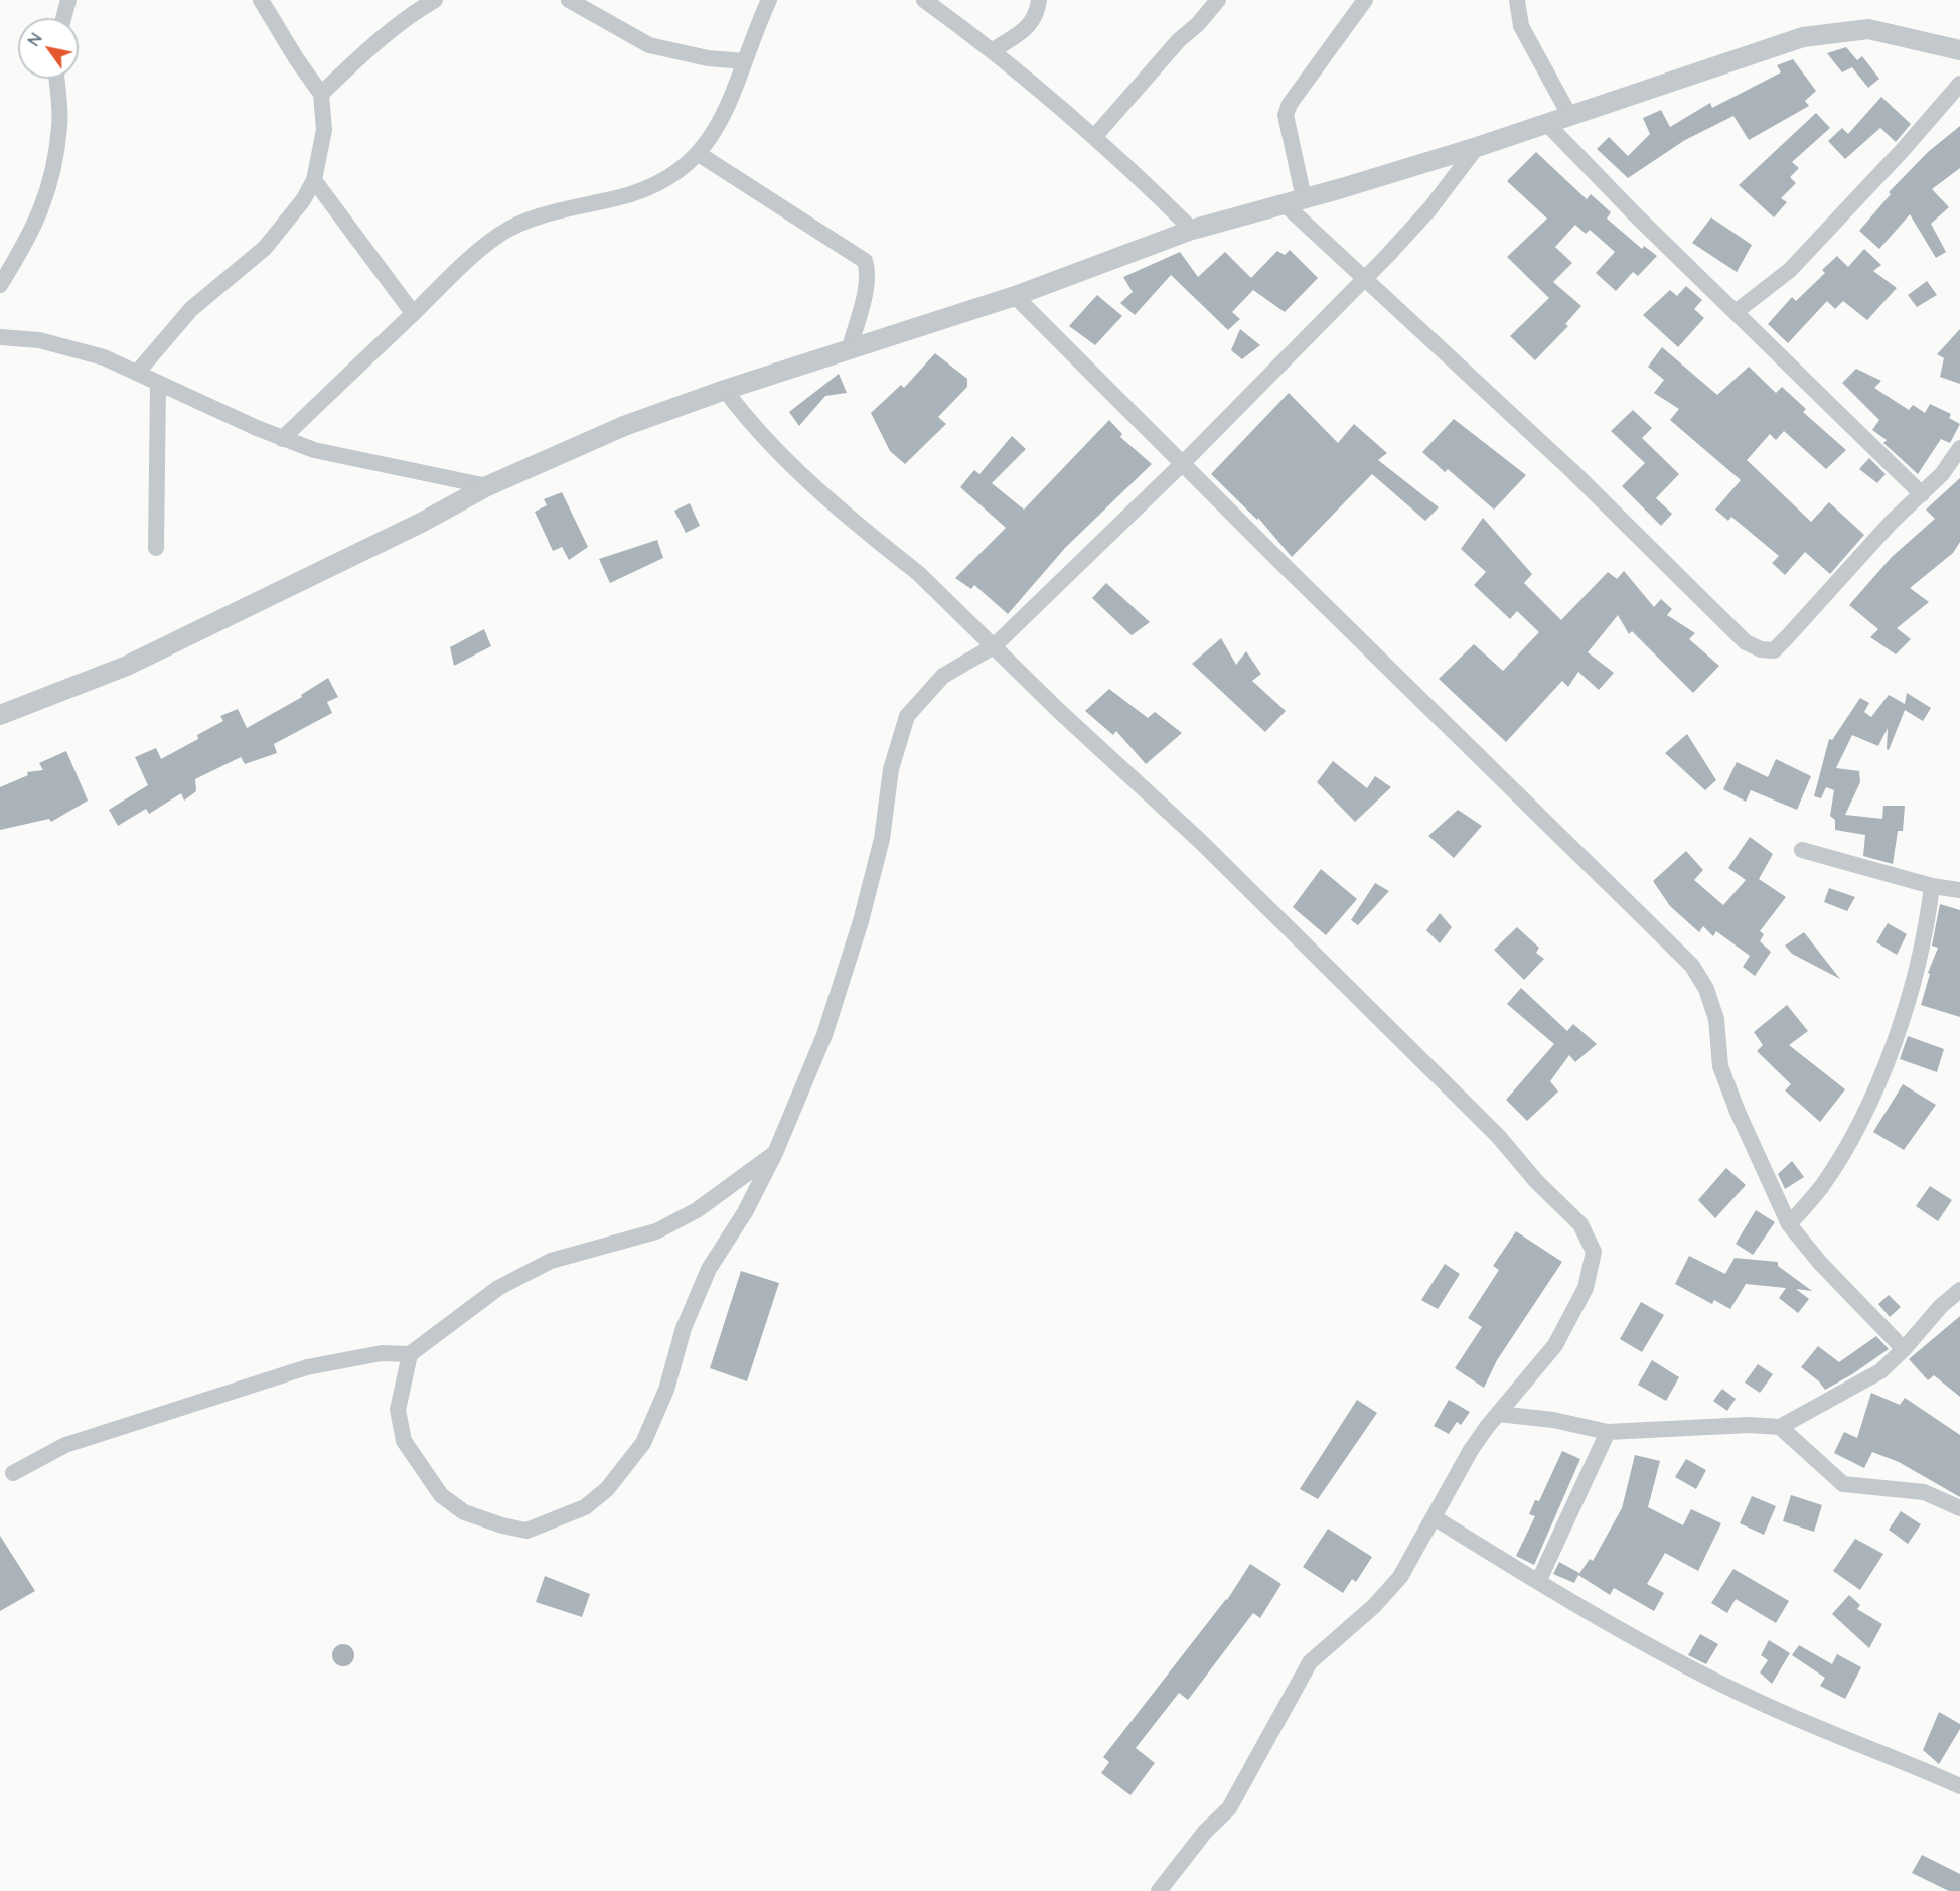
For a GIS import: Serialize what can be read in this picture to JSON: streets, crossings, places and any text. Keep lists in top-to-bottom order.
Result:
{
  "north": "top left"
}
